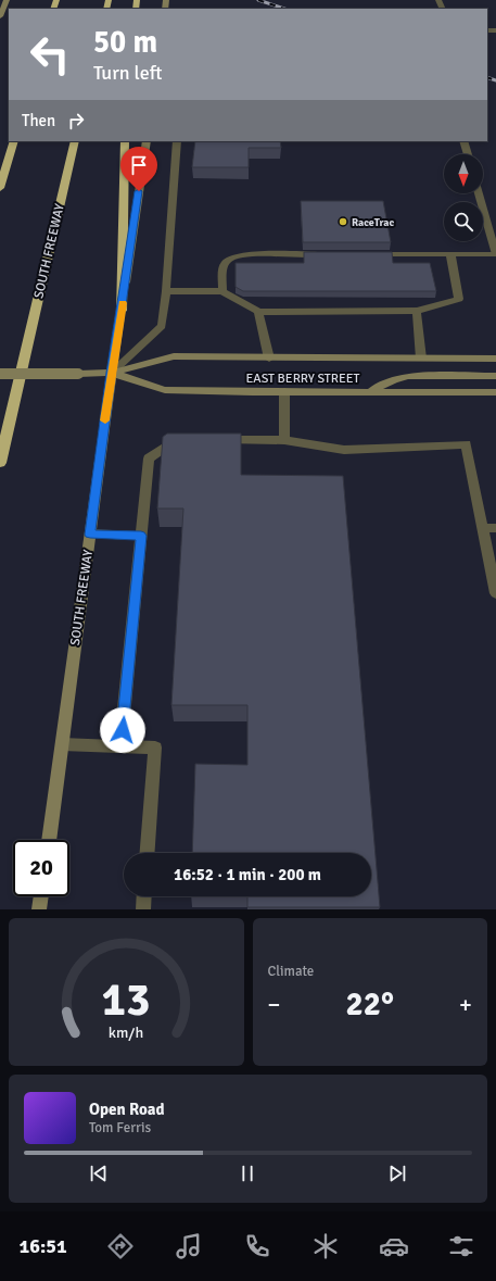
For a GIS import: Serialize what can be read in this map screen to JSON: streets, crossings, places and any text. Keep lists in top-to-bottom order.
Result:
{
  "streets": {
    "highway": ["SOUTH FREEWAY"],
    "main road": ["EAST BERRY STREET"]
  },
  "crossings": [
    ["SOUTH FREEWAY", "EAST BERRY STREET"]
  ],
  "places": ["RaceTrac"],
  "north": "bottom",
  "page": {
    "turn": ["50 m", "Turn left"],
    "then": "Then",
    "limit": "20",
    "trip": "16:52 · 1 min · 200 m",
    "tile": "Climate",
    "heat": ["−", "22°", "+"],
    "song": ["Open Road", "Tom Ferris"],
    "tabs": "16:51",
    "gauge": ["13", "km/h"]
  }
}
